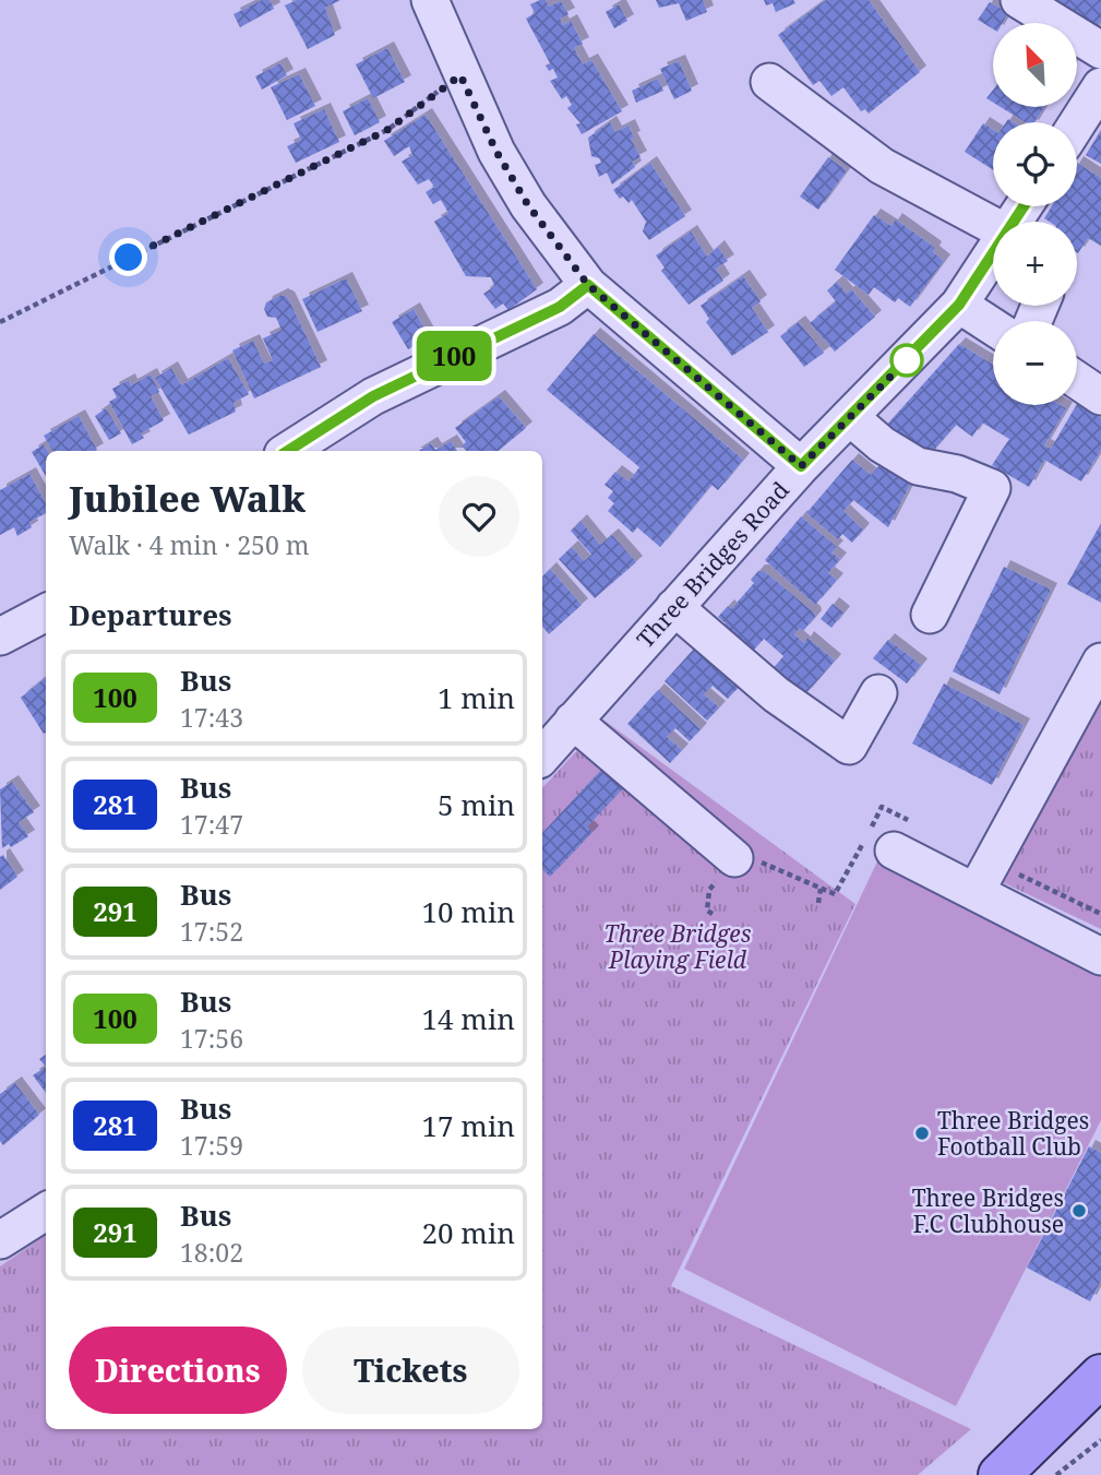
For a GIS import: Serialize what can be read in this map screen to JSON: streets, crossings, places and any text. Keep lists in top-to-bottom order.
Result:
{
  "streets": {
    "street": ["Three Bridges Road"]
  },
  "parks": ["Three Bridges Playing Field"],
  "places": ["Three Bridges Football Club", "Three Bridges F.C Clubhouse"],
  "lines": ["bus line 100"],
  "north": "top left",
  "page": {
    "on_map": "100",
    "map_buttons": ["+", "−"],
    "heading": [
      ["Jubilee Walk", "Walk · 4 min · 250 m"],
      "Departures"
    ],
    "list": [
      {
        "mark": "100",
        "name": "Bus",
        "note": "17:43",
        "value": "1 min"
      },
      {
        "mark": "281",
        "name": "Bus",
        "note": "17:47",
        "value": "5 min"
      },
      {
        "mark": "291",
        "name": "Bus",
        "note": "17:52",
        "value": "10 min"
      },
      {
        "mark": "100",
        "name": "Bus",
        "note": "17:56",
        "value": "14 min"
      },
      {
        "mark": "281",
        "name": "Bus",
        "note": "17:59",
        "value": "17 min"
      },
      {
        "mark": "291",
        "name": "Bus",
        "note": "18:02",
        "value": "20 min"
      }
    ],
    "buttons": ["Directions", "Tickets"]
  }
}
